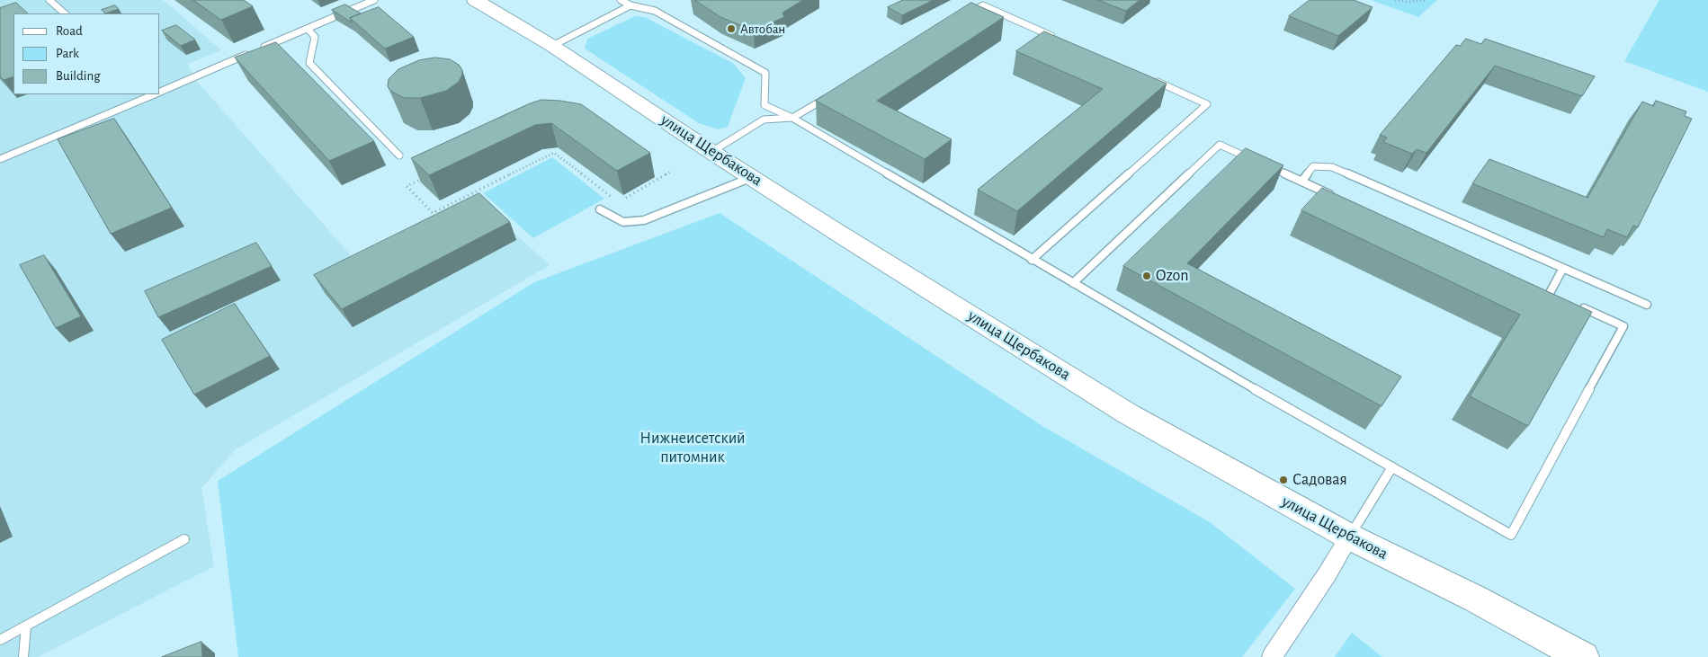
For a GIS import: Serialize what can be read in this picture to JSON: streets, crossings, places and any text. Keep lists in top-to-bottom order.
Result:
{
  "streets": {
    "main road": ["улица Щербакова"]
  },
  "parks": ["Нижнеисетский питомник"],
  "places": ["Автобан", "Ozon", "Садовая"],
  "legend": ["Road", "Park", "Building"]
}
